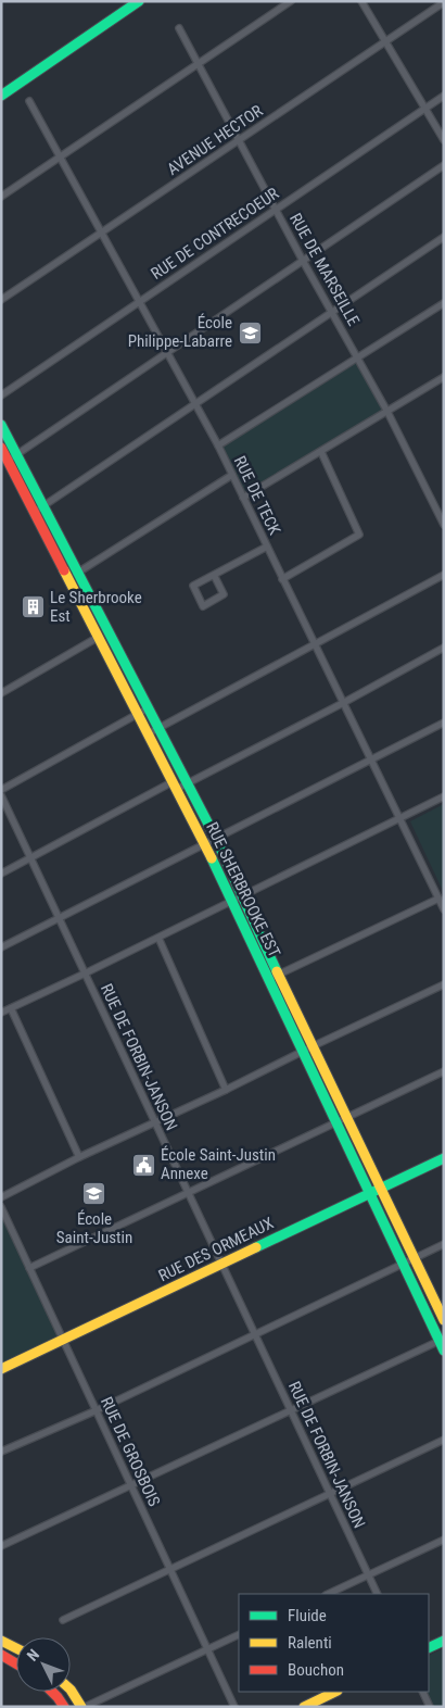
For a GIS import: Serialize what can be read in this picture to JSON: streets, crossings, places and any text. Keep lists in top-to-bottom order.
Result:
{
  "streets": {
    "main road": ["RUE SHERBROOKE EST", "RUE DES ORMEAUX"],
    "street": [
      "AVENUE HECTOR",
      "RUE DE CONTRECOEUR",
      "RUE DE MARSEILLE",
      "RUE DE TECK",
      "RUE DE FORBIN-JANSON",
      "RUE DE GROSBOIS"
    ]
  },
  "crossings": [
    ["AVENUE HECTOR", "RUE DE MARSEILLE"],
    ["AVENUE HECTOR", "RUE DE TECK"],
    ["RUE DE CONTRECOEUR", "RUE DE MARSEILLE"],
    ["RUE DE CONTRECOEUR", "RUE DE TECK"],
    ["RUE SHERBROOKE EST", "RUE DES ORMEAUX"],
    ["RUE DE FORBIN-JANSON", "RUE DES ORMEAUX"],
    ["RUE DES ORMEAUX", "RUE DE GROSBOIS"]
  ],
  "places": {
    "school or university": ["École Philippe-Labarre", "École Saint-Justin"],
    "building": ["Le Sherbrooke Est"],
    "public building": ["École Saint-Justin Annexe"]
  },
  "legend": ["Fluide", "Ralenti", "Bouchon"],
  "north": "top left"
}
